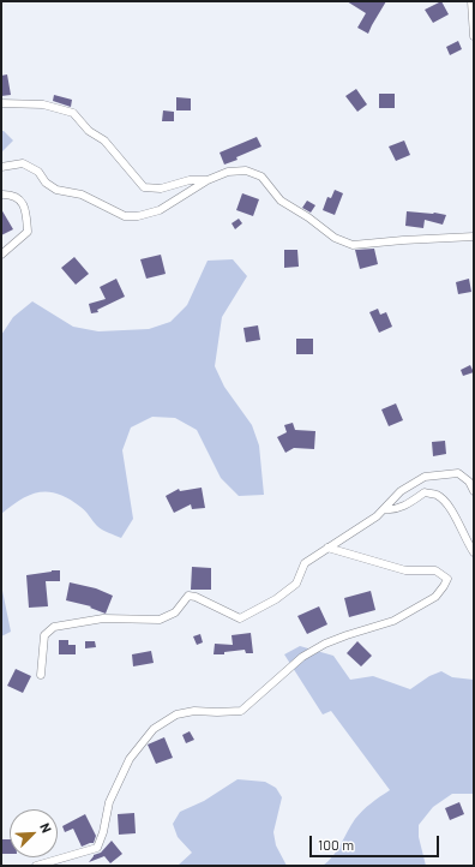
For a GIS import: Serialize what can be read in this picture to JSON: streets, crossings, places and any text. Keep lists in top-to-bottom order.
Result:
{
  "scale_bar": "100 m",
  "north": "top right"
}
